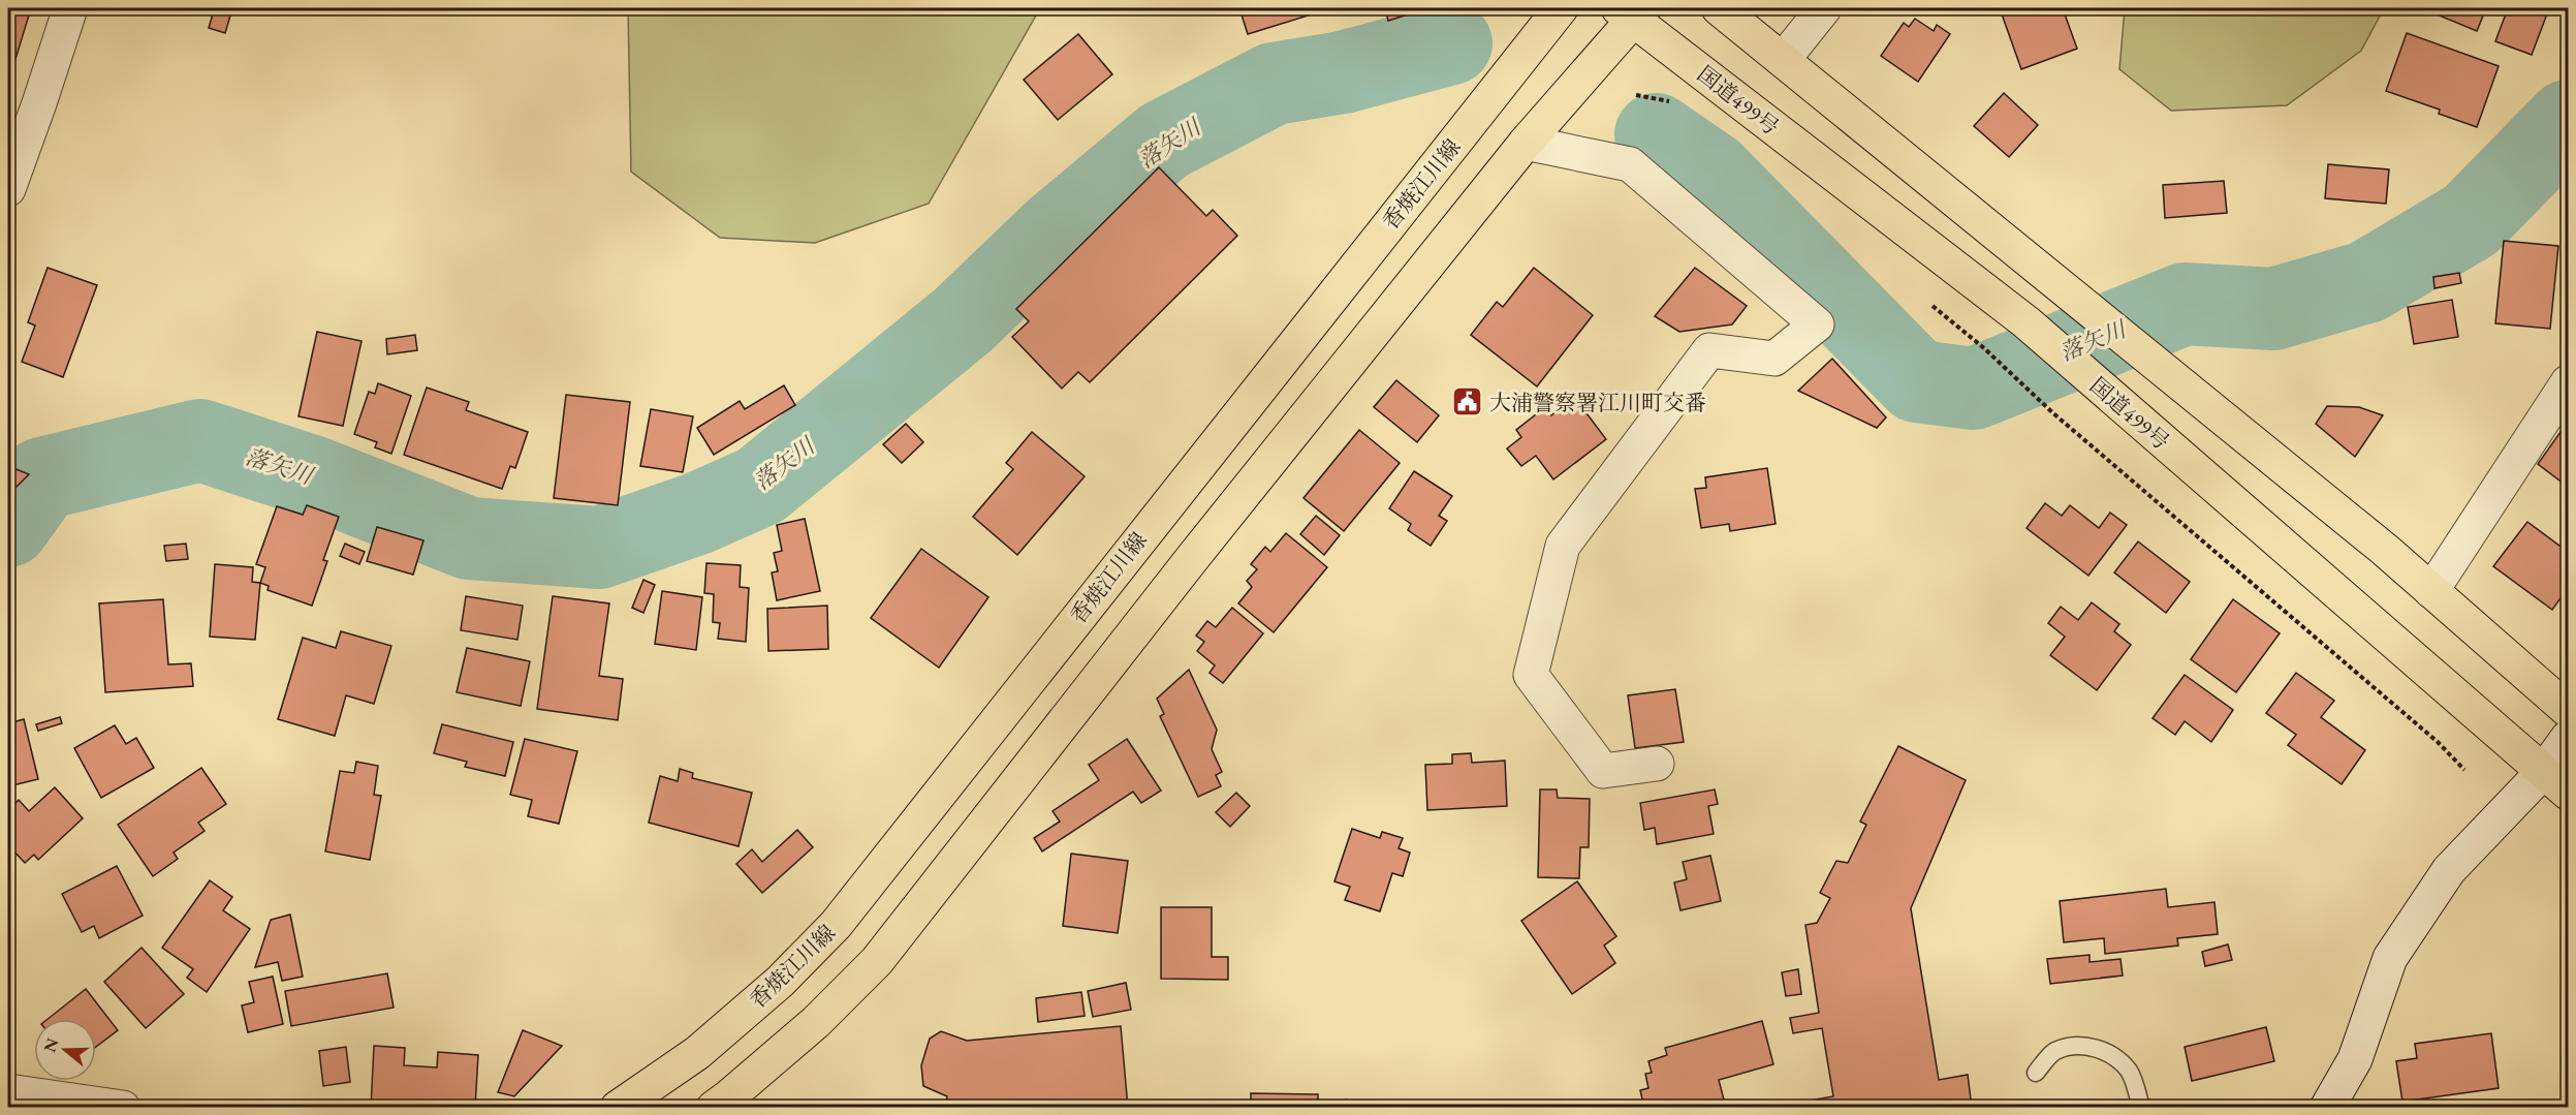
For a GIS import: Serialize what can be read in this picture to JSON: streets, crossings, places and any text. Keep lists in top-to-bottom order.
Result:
{
  "streets": {
    "main road": ["国道499号", "香焼江川線"]
  },
  "water": ["落矢川"],
  "places": {
    "public building": ["大浦警察署江川町交番"]
  },
  "north": "left"
}
